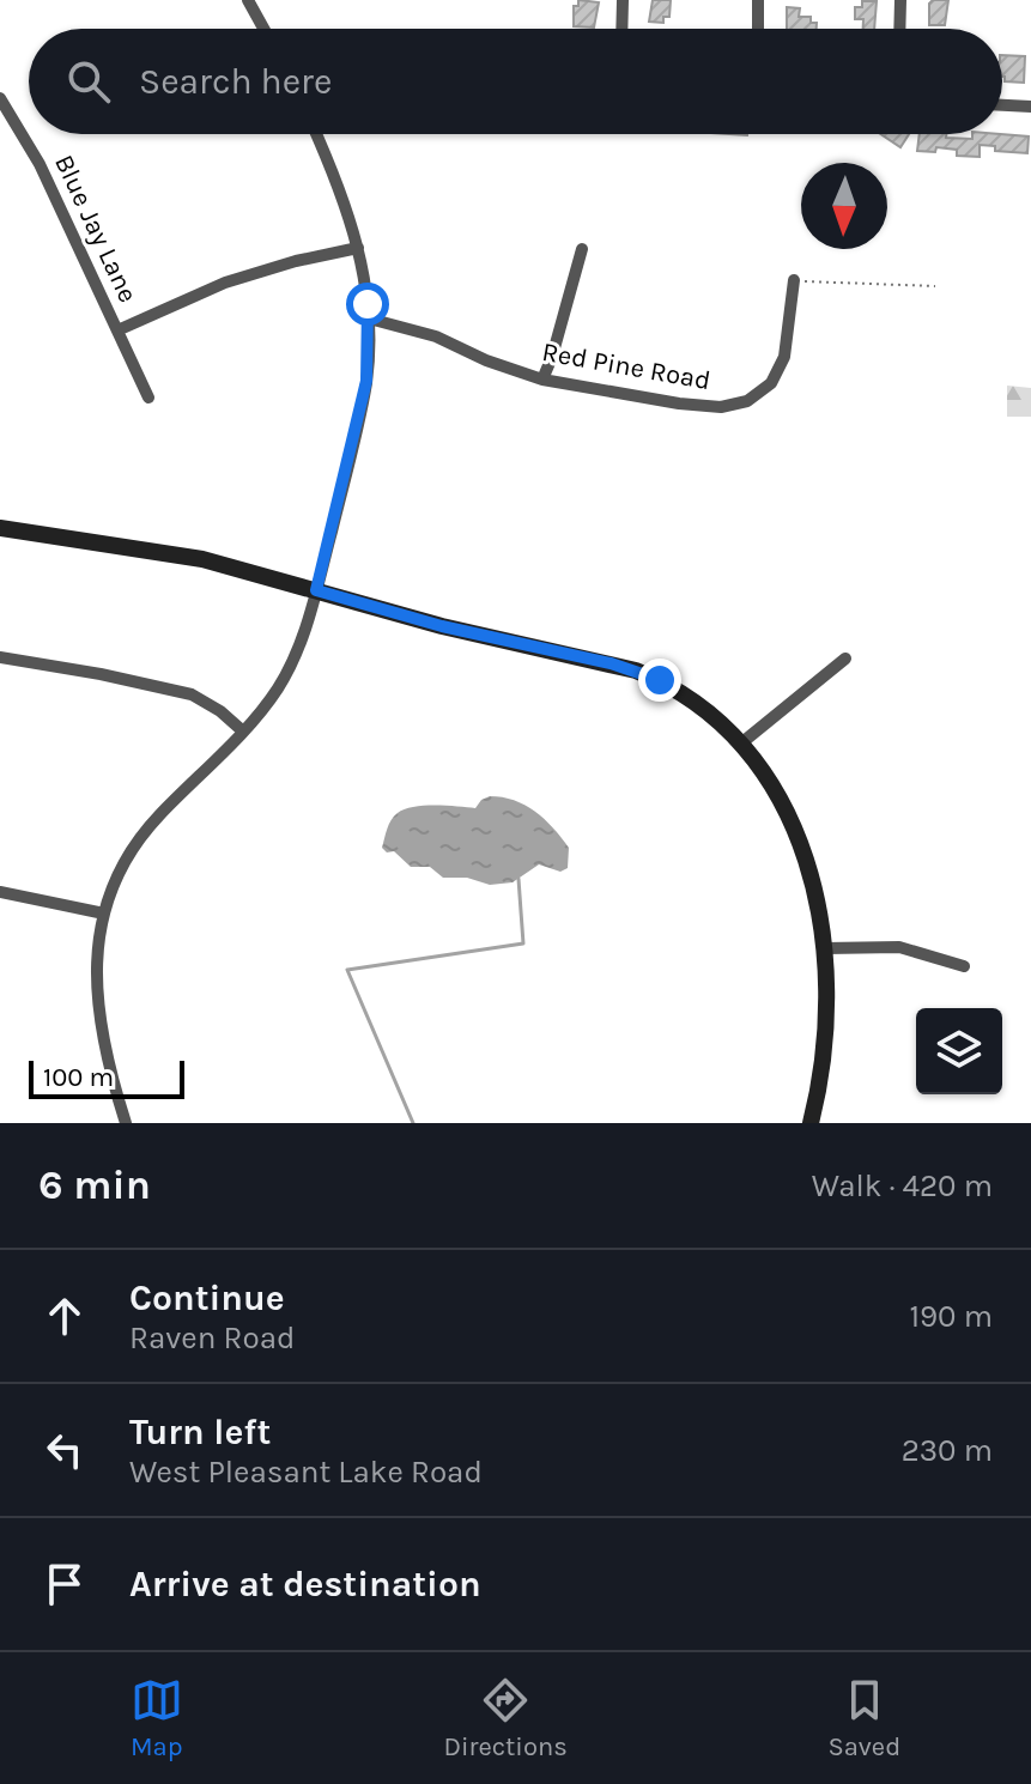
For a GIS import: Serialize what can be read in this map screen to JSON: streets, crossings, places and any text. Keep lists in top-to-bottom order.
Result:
{
  "streets": {
    "street": ["Blue Jay Lane", "Red Pine Road"]
  },
  "scale_bar": "100 m",
  "north": "bottom",
  "page": {
    "search": "Search here",
    "scale": "100 m",
    "heading": ["6 min", "Walk · 420 m"],
    "list": [
      ["Continue", "Raven Road", "190 m"],
      ["Turn left", "West Pleasant Lake Road", "230 m"],
      "Arrive at destination"
    ],
    "nav": ["Map", "Directions", "Saved"]
  }
}
